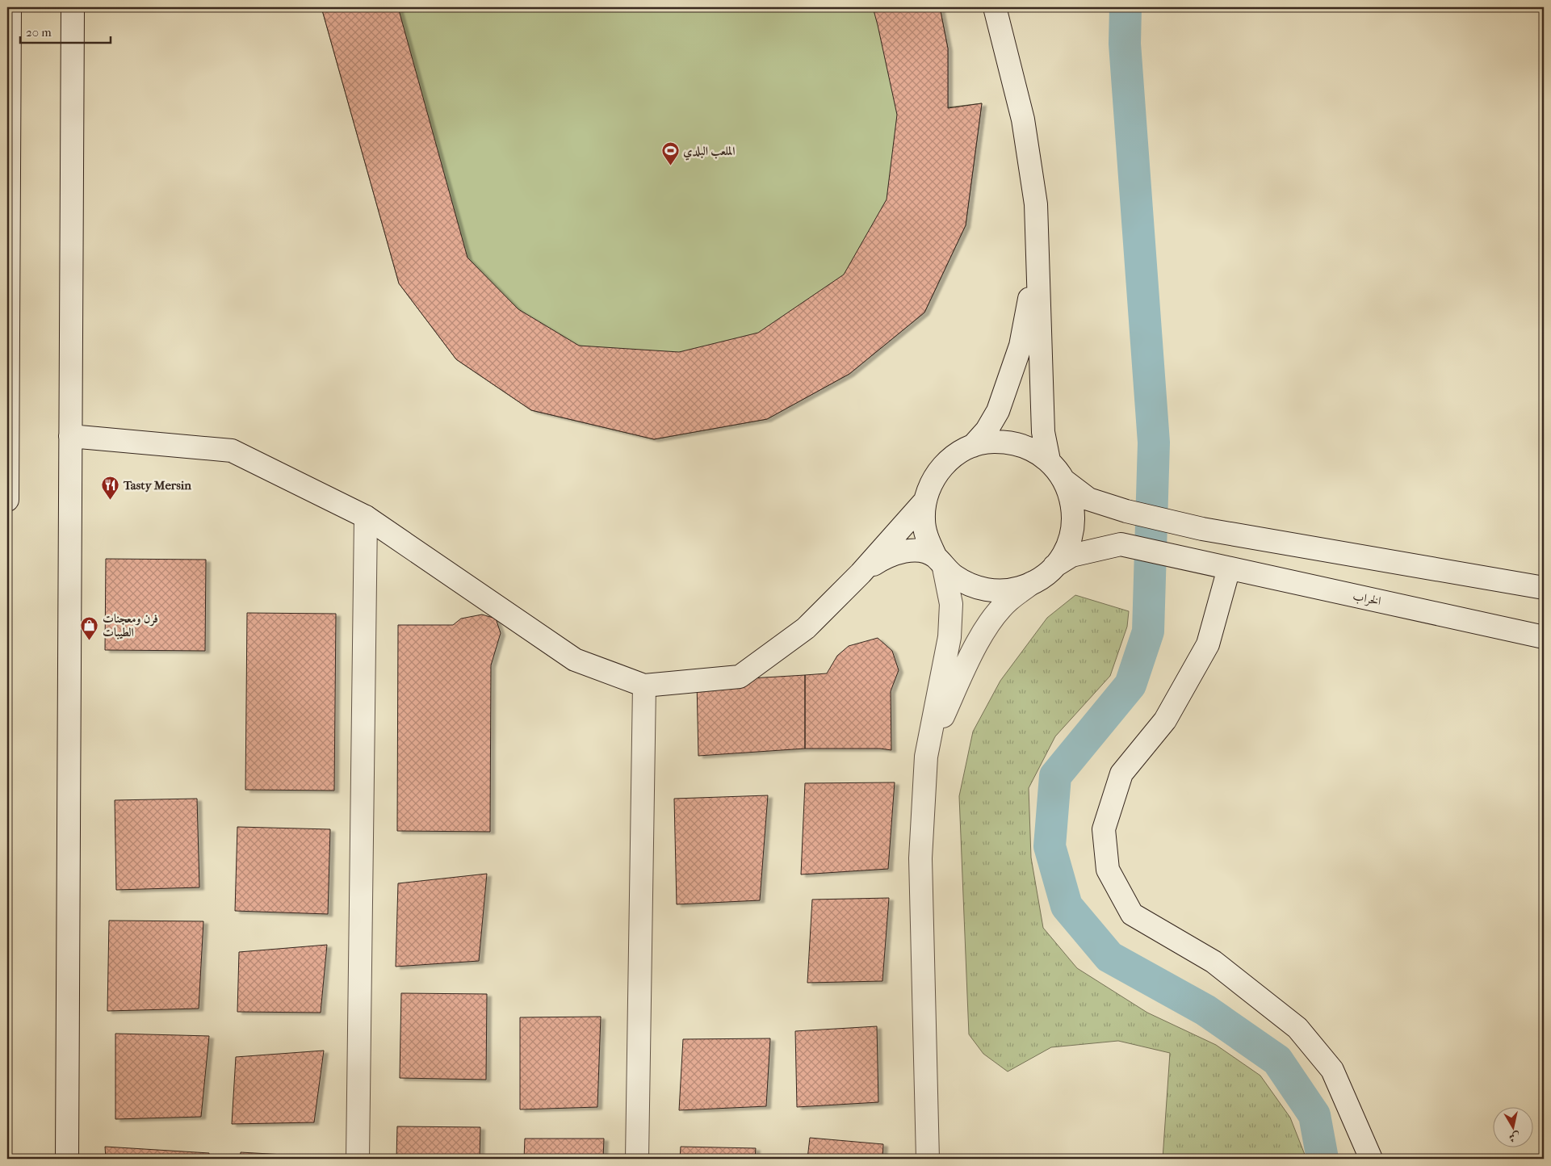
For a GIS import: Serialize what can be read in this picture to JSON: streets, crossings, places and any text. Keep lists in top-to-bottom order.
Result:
{
  "streets": {
    "main road": ["الخراب"]
  },
  "places": {
    "sports": ["الملعب البلدي"],
    "restaurant": ["Tasty Mersin"],
    "shop": ["فرن ومعجنات الطيبات"]
  },
  "scale_bar": "20 m",
  "north": "bottom"
}
